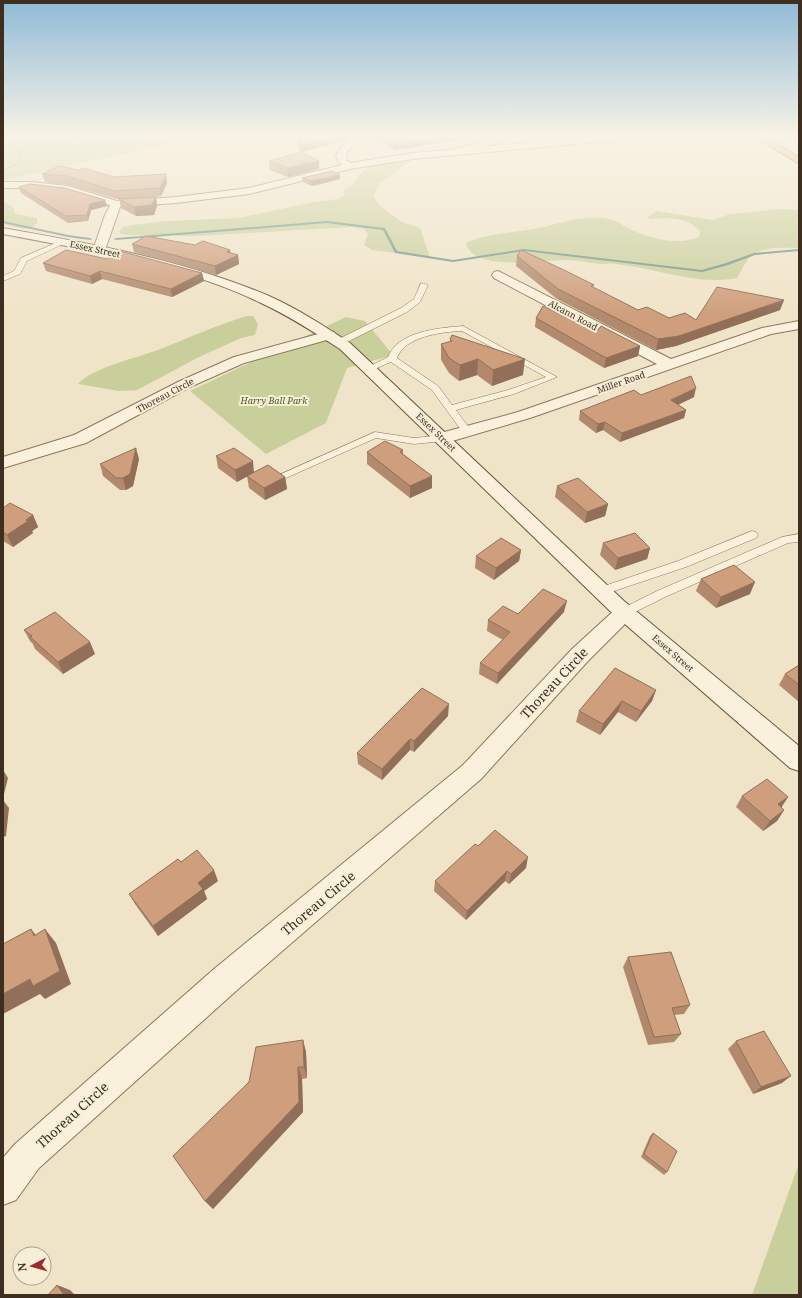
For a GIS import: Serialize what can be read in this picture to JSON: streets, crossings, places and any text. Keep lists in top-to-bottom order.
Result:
{
  "streets": {
    "street": [
      "Essex Street",
      "Alcann Road",
      "Miller Road",
      "Thoreau Circle"
    ]
  },
  "crossings": [
    ["Essex Street", "Miller Road"],
    ["Essex Street", "Thoreau Circle"],
    ["Alcann Road", "Miller Road"]
  ],
  "parks": ["Harry Ball Park"],
  "north": "left"
}
